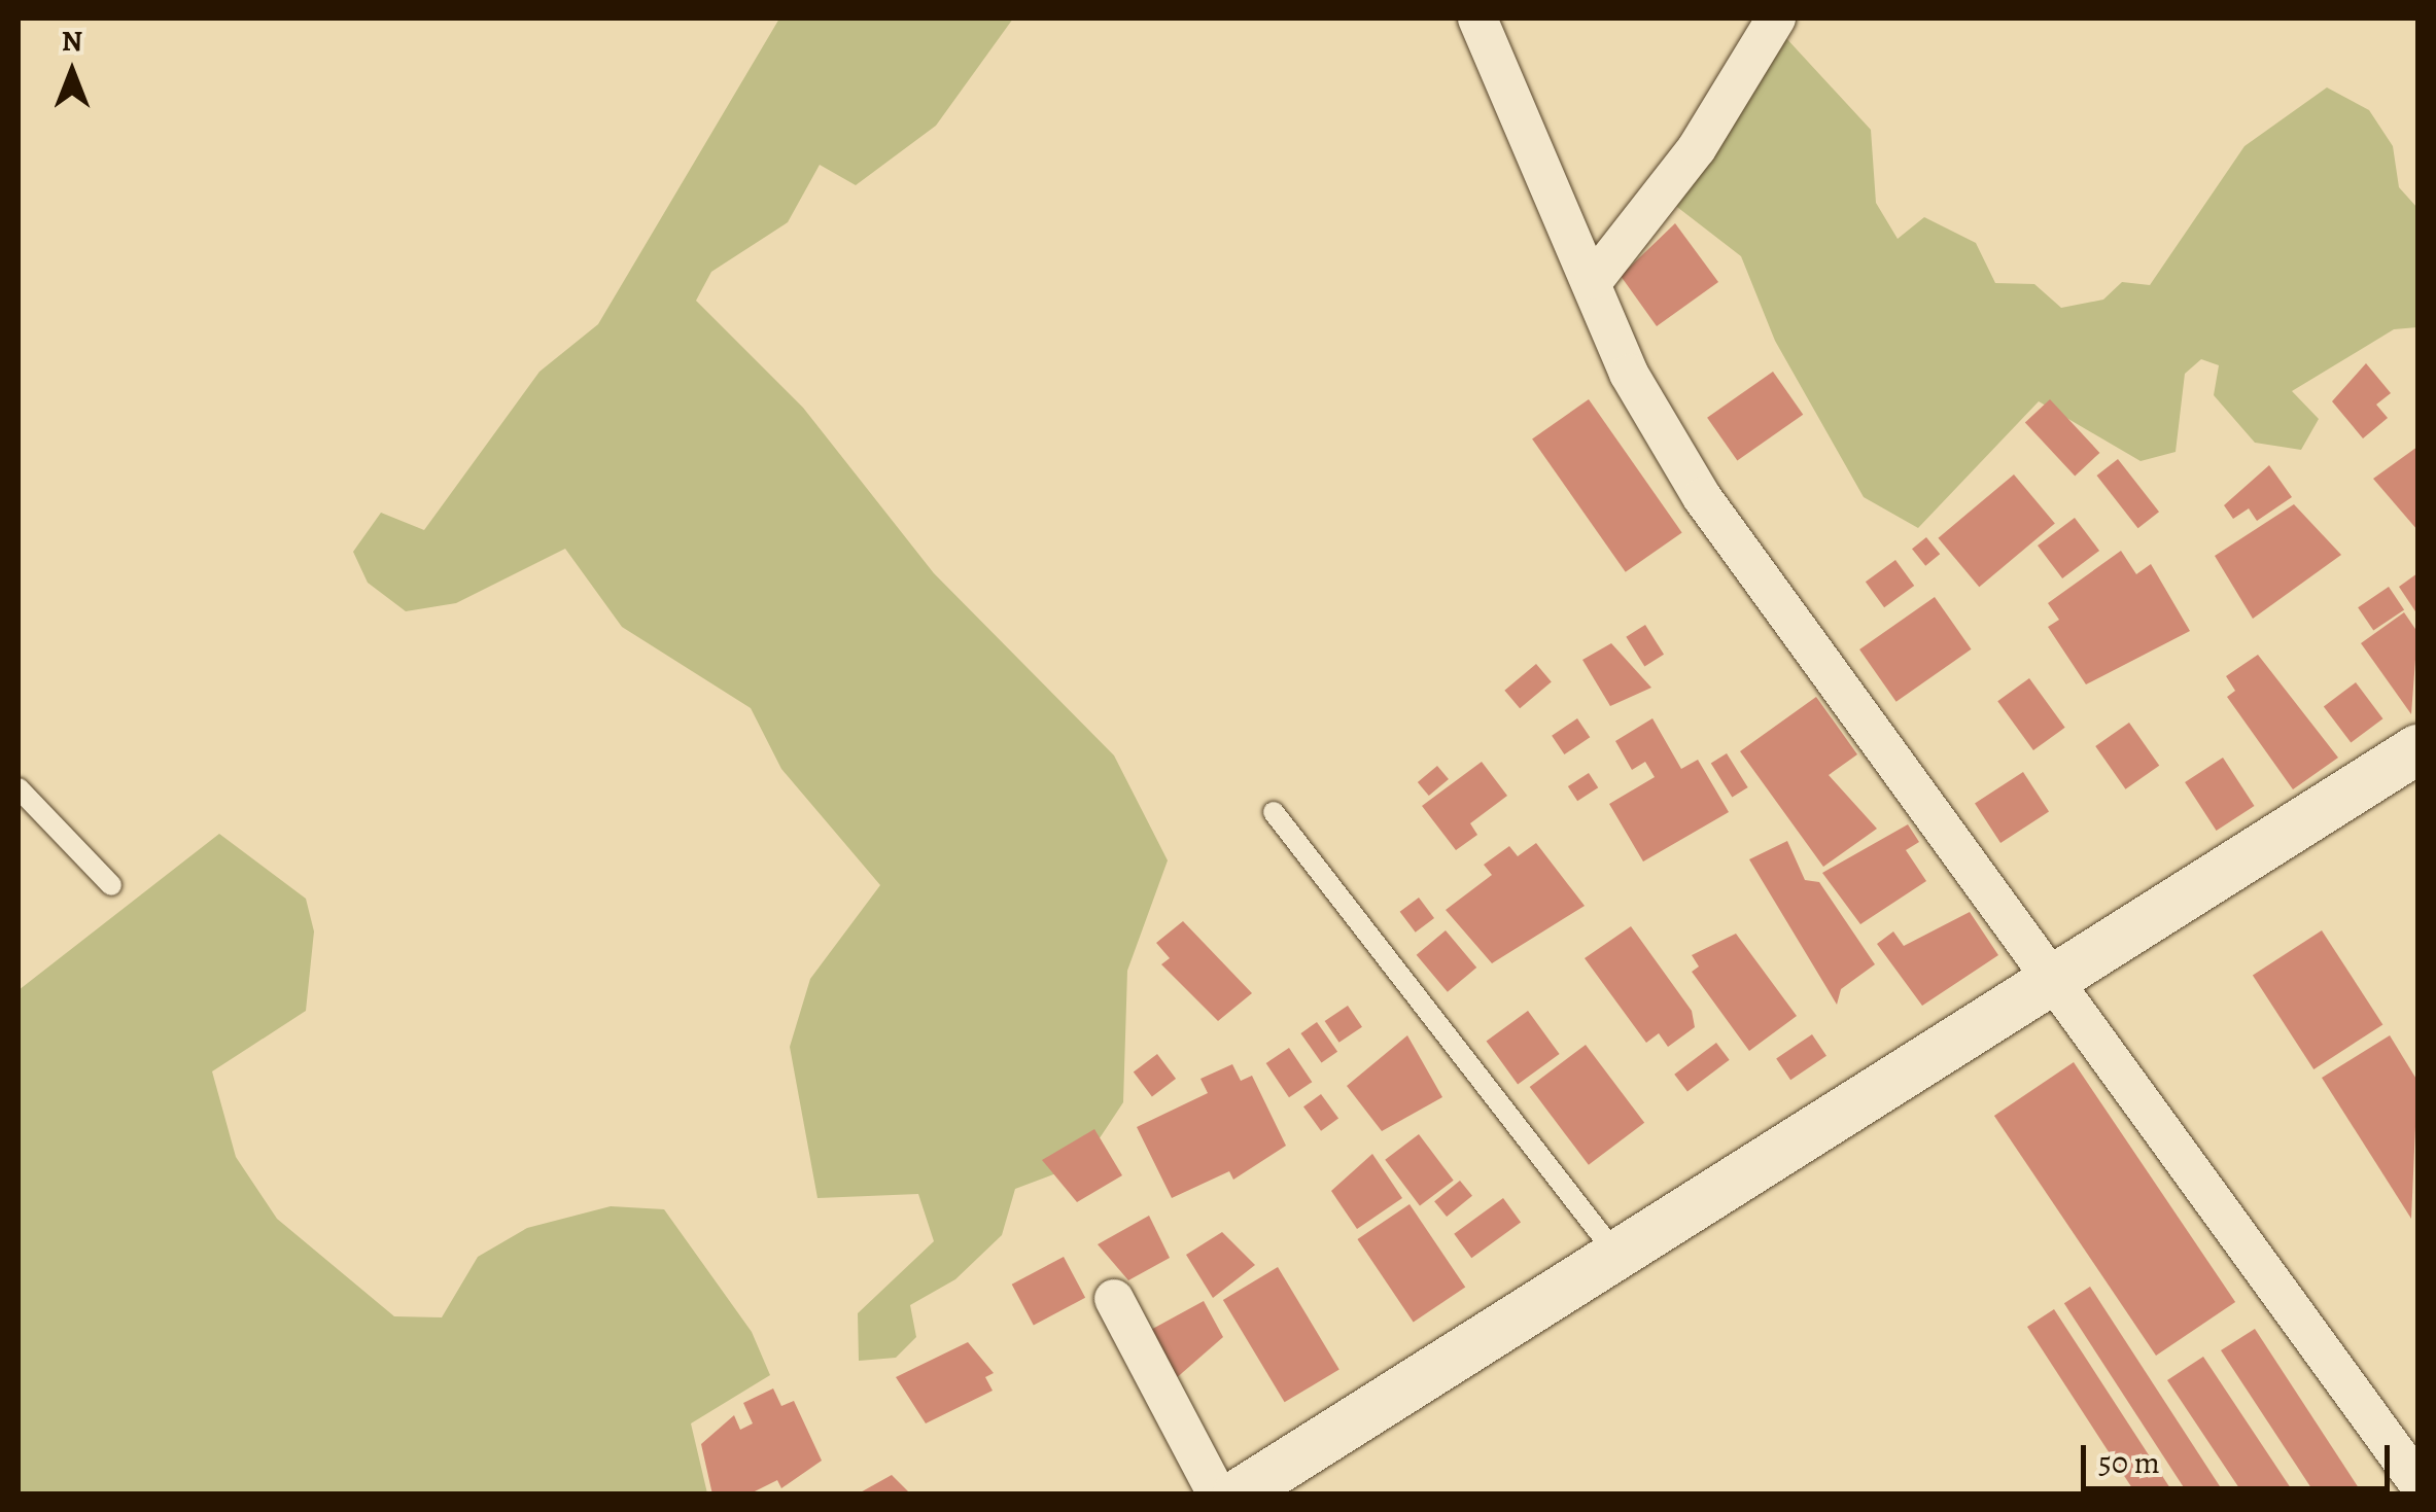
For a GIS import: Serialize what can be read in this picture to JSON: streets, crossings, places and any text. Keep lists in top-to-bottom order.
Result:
{
  "scale_bar": "50 m",
  "north": "top"
}
